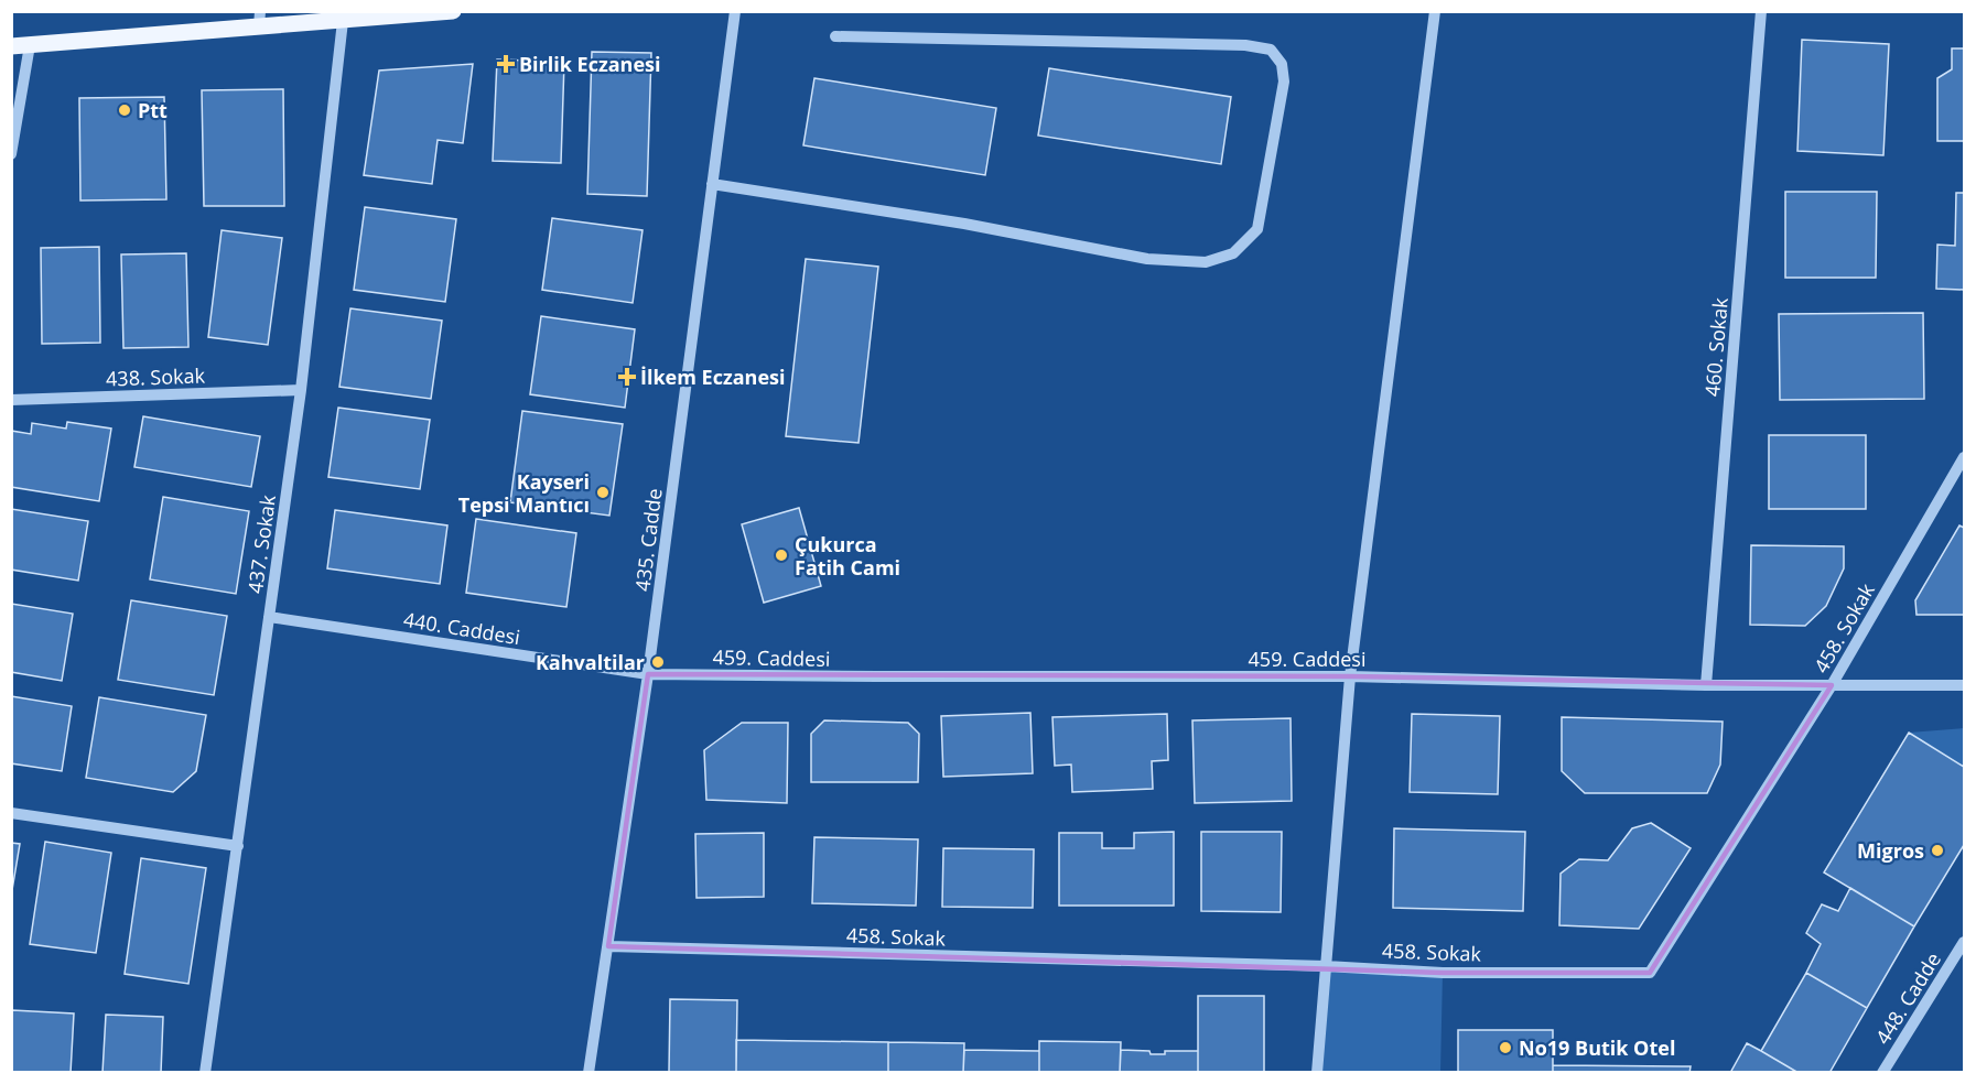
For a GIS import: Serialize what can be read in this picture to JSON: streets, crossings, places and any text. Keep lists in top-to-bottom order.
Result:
{
  "streets": {
    "street": [
      "460. Sokak",
      "438. Sokak",
      "435. Cadde",
      "437. Sokak",
      "440. Caddesi",
      "458. Sokak",
      "459. Caddesi",
      "448. Cadde"
    ]
  },
  "crossings": [
    ["460. Sokak", "459. Caddesi"],
    ["438. Sokak", "437. Sokak"],
    ["435. Cadde", "440. Caddesi"],
    ["435. Cadde", "458. Sokak"],
    ["435. Cadde", "459. Caddesi"],
    ["437. Sokak", "440. Caddesi"],
    ["440. Caddesi", "459. Caddesi"],
    ["458. Sokak", "459. Caddesi"]
  ],
  "places": {
    "health": ["Birlik Eczanesi", "İlkem Eczanesi"],
    "other": [
      "Ptt",
      "Kayseri Tepsi Mantıcı",
      "Çukurca Fatih Cami",
      "Kahvaltilar",
      "Migros",
      "No19 Butik Otel"
    ]
  }
}
